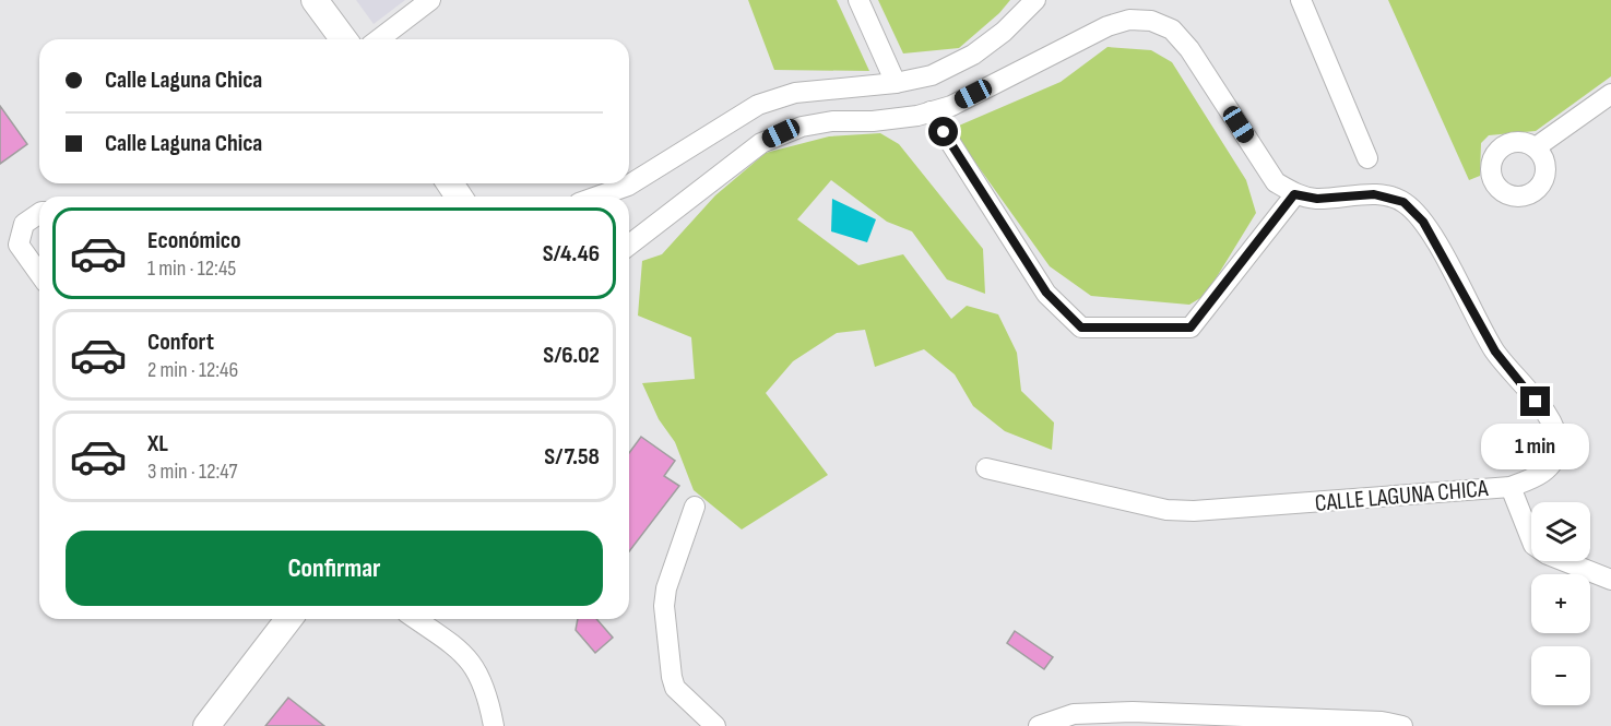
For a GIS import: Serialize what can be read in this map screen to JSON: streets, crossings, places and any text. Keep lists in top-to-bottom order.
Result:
{
  "streets": {
    "street": ["CALLE LAGUNA CHICA"]
  },
  "page": {
    "banner": ["Calle Laguna Chica", "Calle Laguna Chica"],
    "list": [
      {
        "name": "Económico",
        "note": "1 min · 12:45",
        "value": "S/4.46"
      },
      {
        "name": "Confort",
        "note": "2 min · 12:46",
        "value": "S/6.02"
      },
      {
        "name": "XL",
        "note": "3 min · 12:47",
        "value": "S/7.58"
      }
    ],
    "bubble": "1 min",
    "map_buttons": ["+", "−"],
    "buttons": "Confirmar"
  }
}
